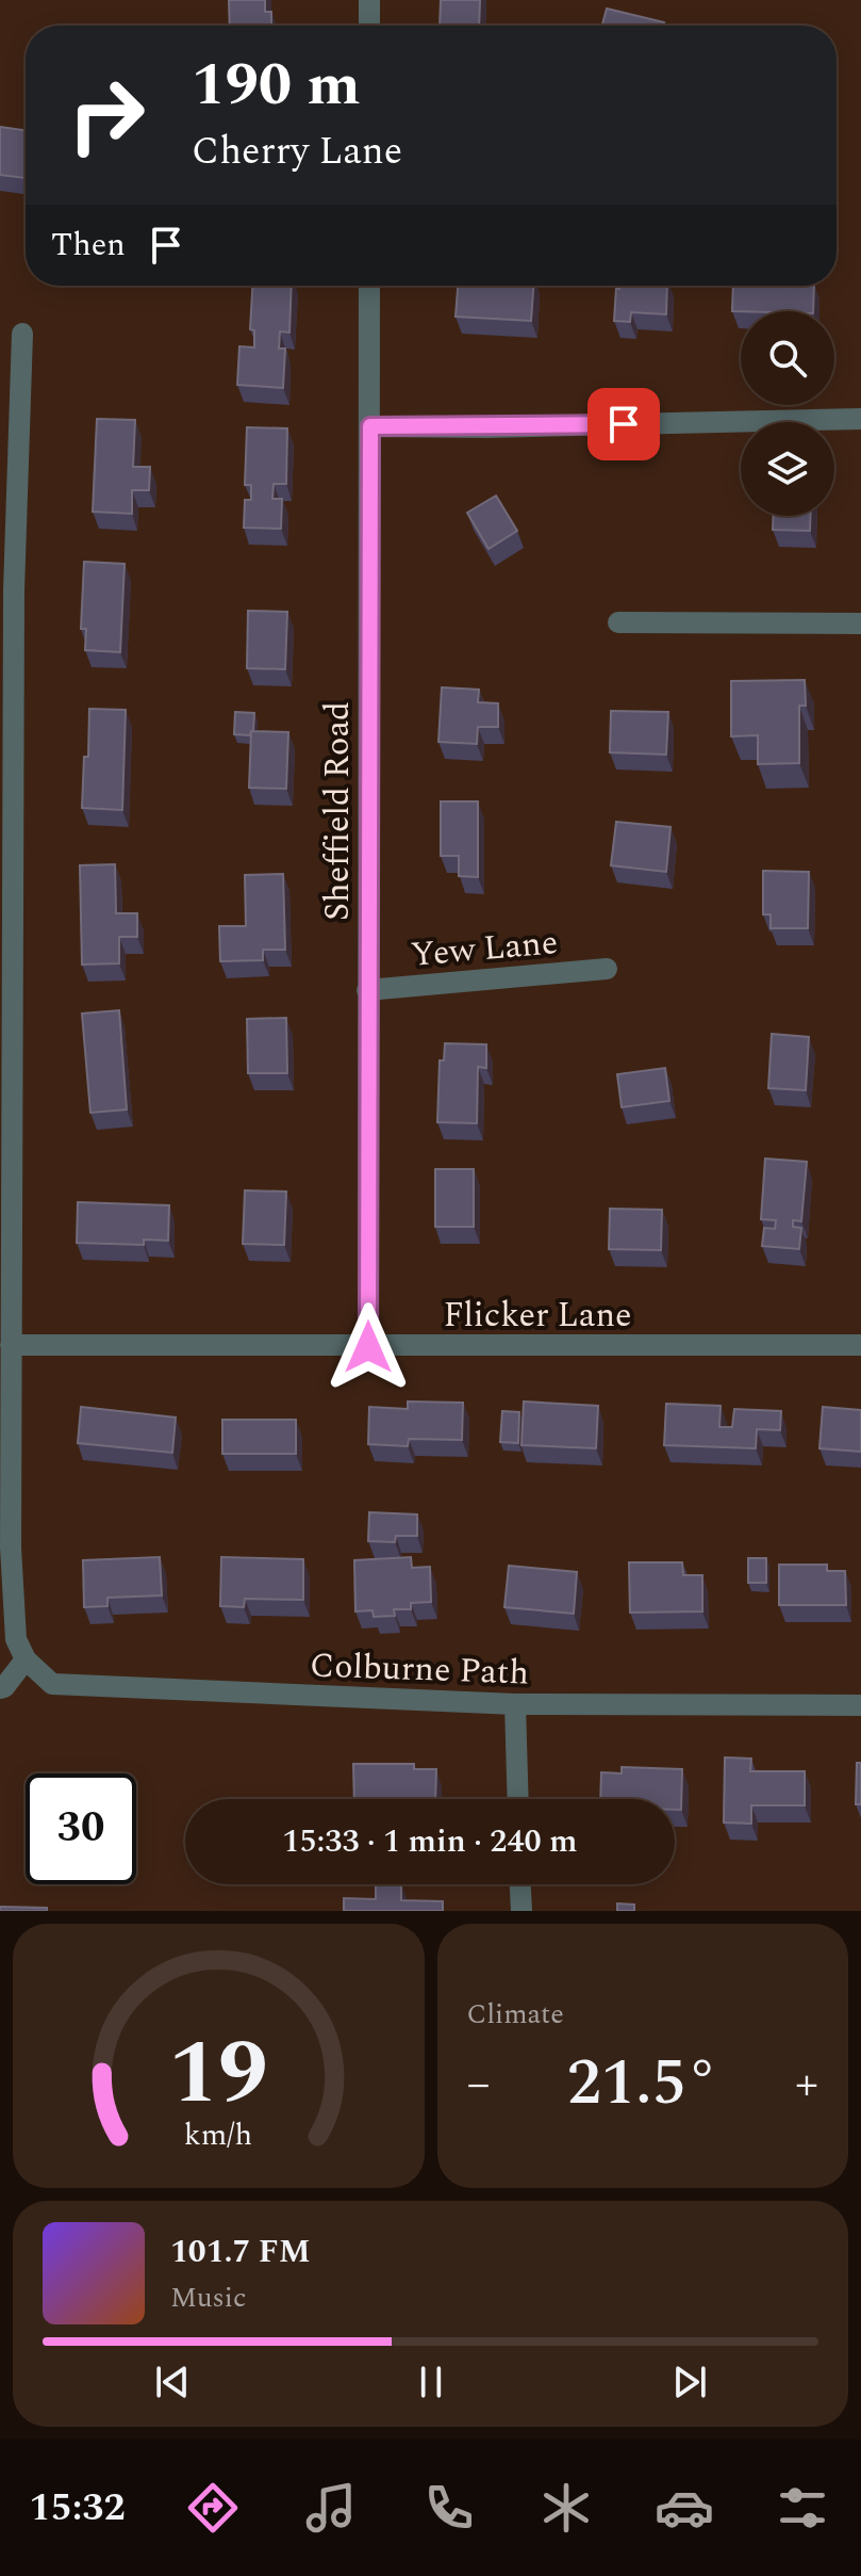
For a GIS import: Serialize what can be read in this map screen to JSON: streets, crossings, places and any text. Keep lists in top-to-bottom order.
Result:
{
  "streets": {
    "street": [
      "Sheffield Road",
      "Yew Lane",
      "Flicker Lane",
      "Colburne Path"
    ]
  },
  "crossings": [
    ["Sheffield Road", "Yew Lane"],
    ["Sheffield Road", "Flicker Lane"]
  ],
  "page": {
    "turn": ["190 m", "Cherry Lane"],
    "then": "Then",
    "limit": "30",
    "trip": "15:33 · 1 min · 240 m",
    "tile": "Climate",
    "heat": ["−", "21.5°", "+"],
    "song": ["101.7 FM", "Music"],
    "tabs": "15:32",
    "gauge": ["19", "km/h"]
  }
}
